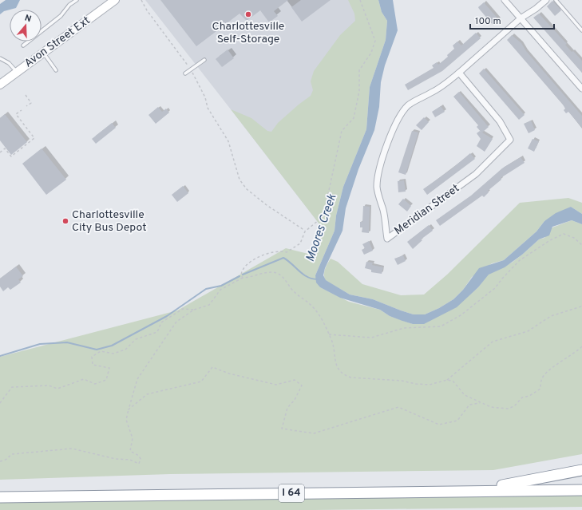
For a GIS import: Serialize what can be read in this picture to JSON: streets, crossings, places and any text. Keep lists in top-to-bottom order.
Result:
{
  "streets": {
    "highway": ["I 64"],
    "main road": ["Avon Street Ext"],
    "street": ["Meridian Street"]
  },
  "water": ["Moores Creek"],
  "places": ["Charlottesville Self-Storage", "Charlottesville City Bus Depot"],
  "scale_bar": "100 m",
  "north": "top"
}
